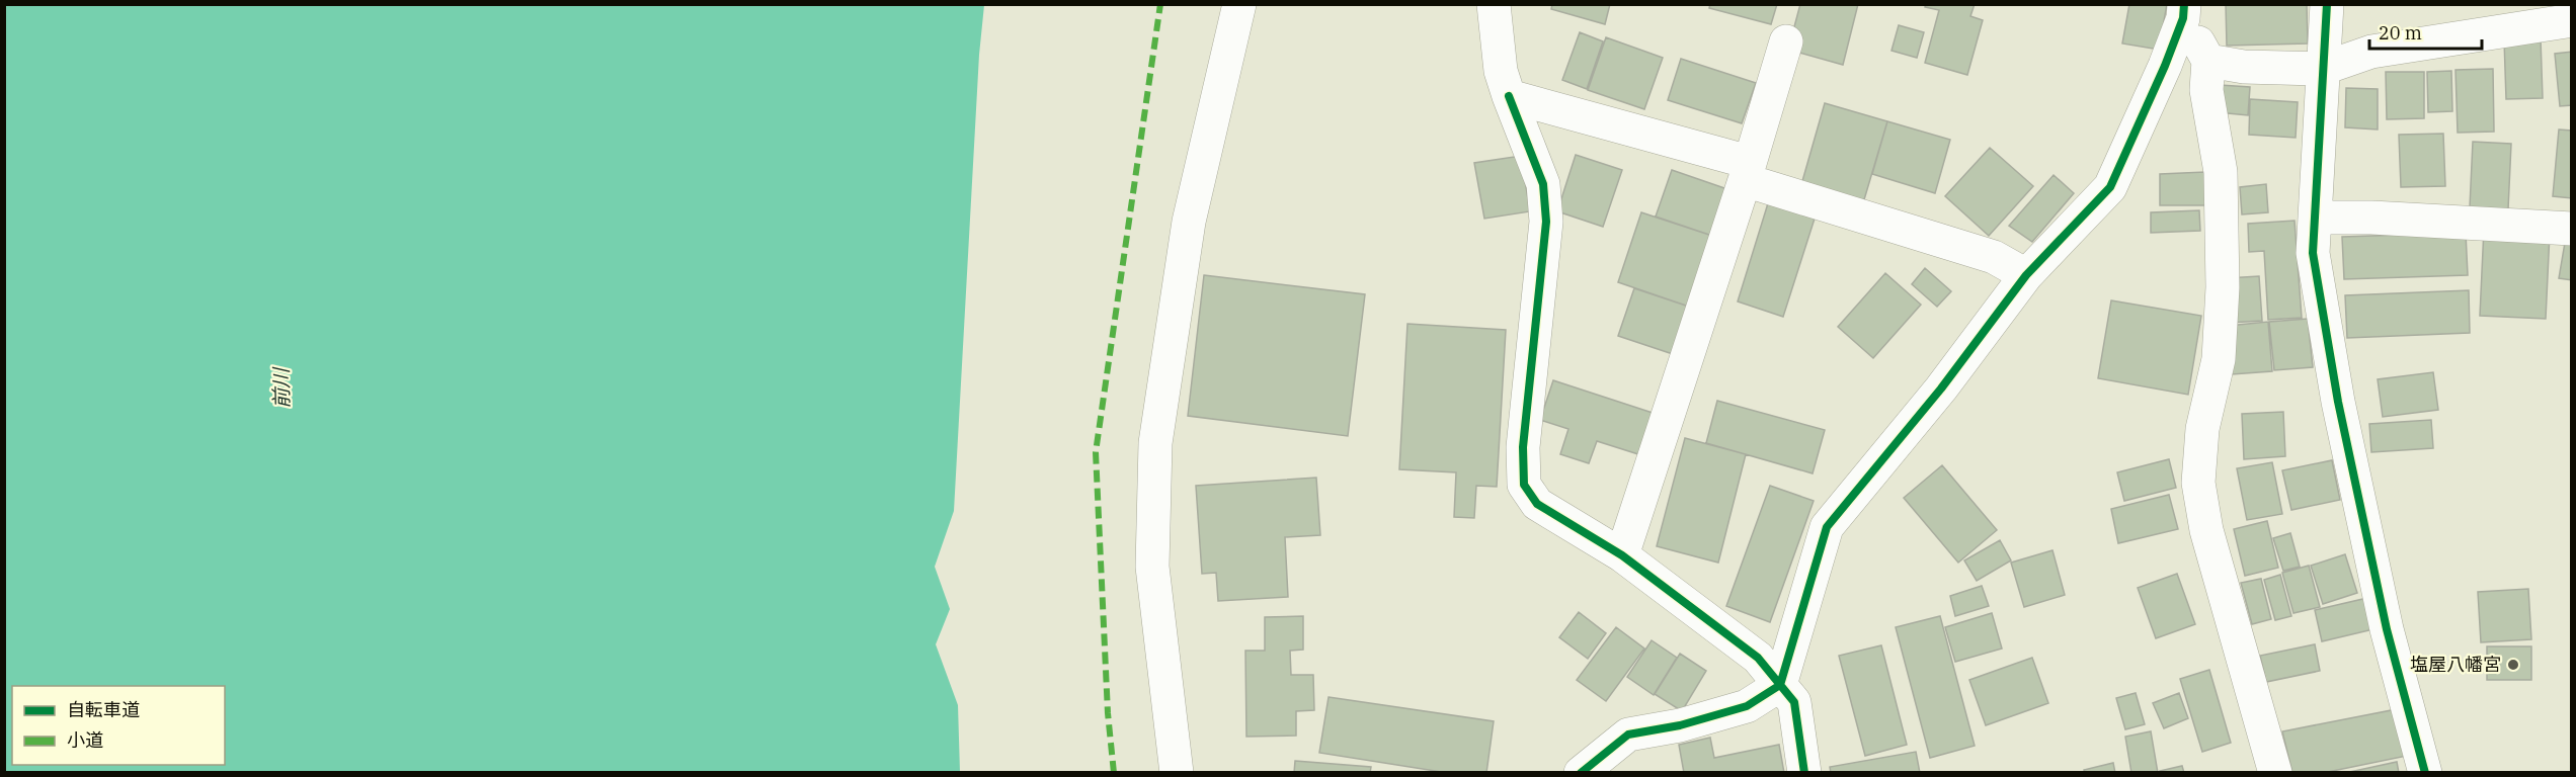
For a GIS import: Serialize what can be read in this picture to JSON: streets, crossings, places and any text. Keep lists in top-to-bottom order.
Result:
{
  "water": ["前川"],
  "places": ["塩屋八幡宮"],
  "legend": ["自転車道", "小道"],
  "scale_bar": "20 m"
}
